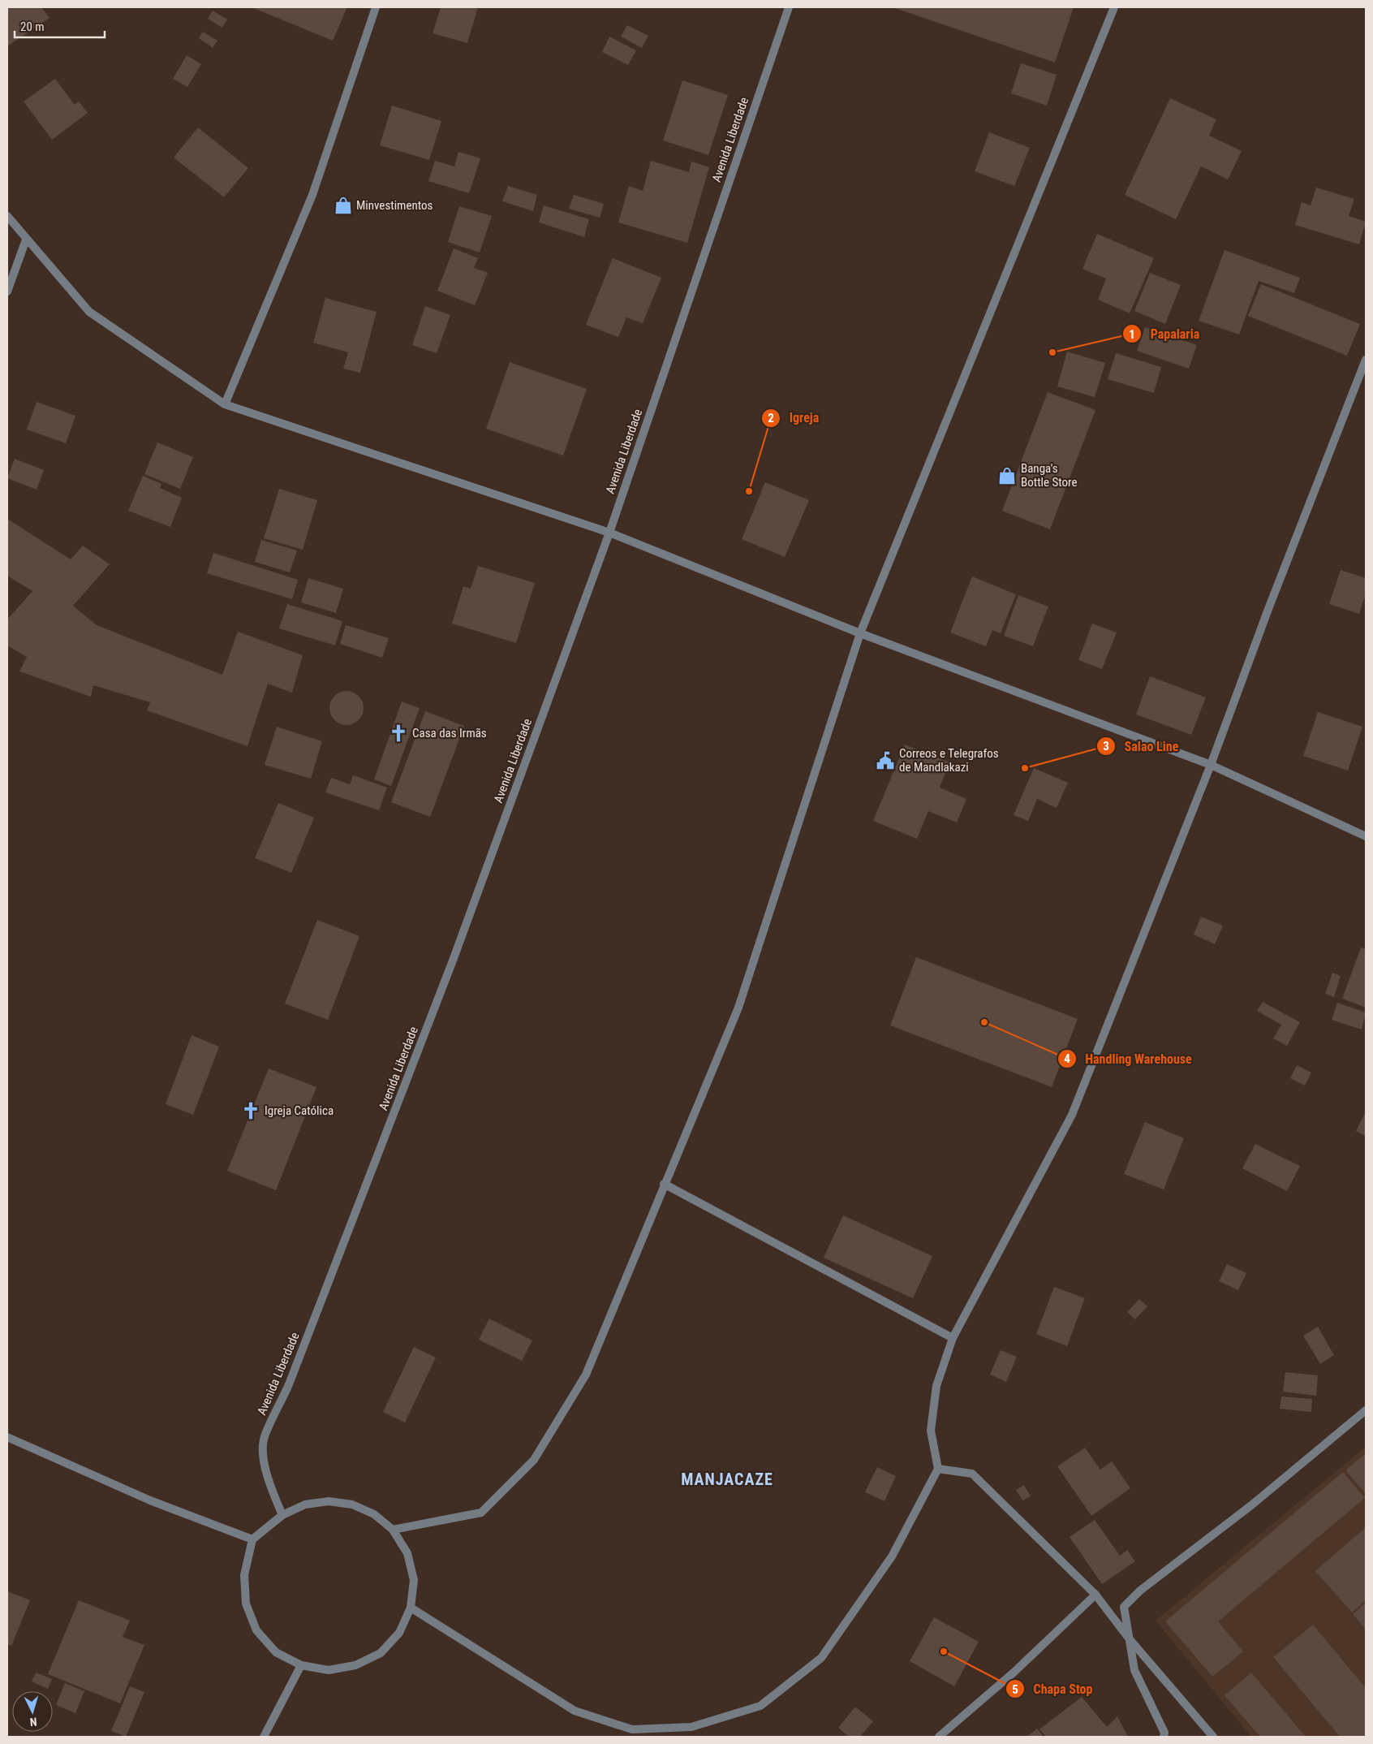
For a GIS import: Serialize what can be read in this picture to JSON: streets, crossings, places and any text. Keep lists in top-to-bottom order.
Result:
{
  "streets": {
    "street": ["Avenida Liberdade"]
  },
  "districts": ["MANJACAZE"],
  "places": {
    "shop": ["Minvestimentos", "Banga's Bottle Store"],
    "other": [
      "Papalaria",
      "Igreja",
      "Salao Line",
      "Handling Warehouse",
      "Chapa Stop"
    ],
    "church": ["Casa das Irmãs", "Igreja Católica"],
    "public building": ["Correos e Telegrafos de Mandlakazi"]
  },
  "scale_bar": "20 m",
  "north": "bottom"
}
